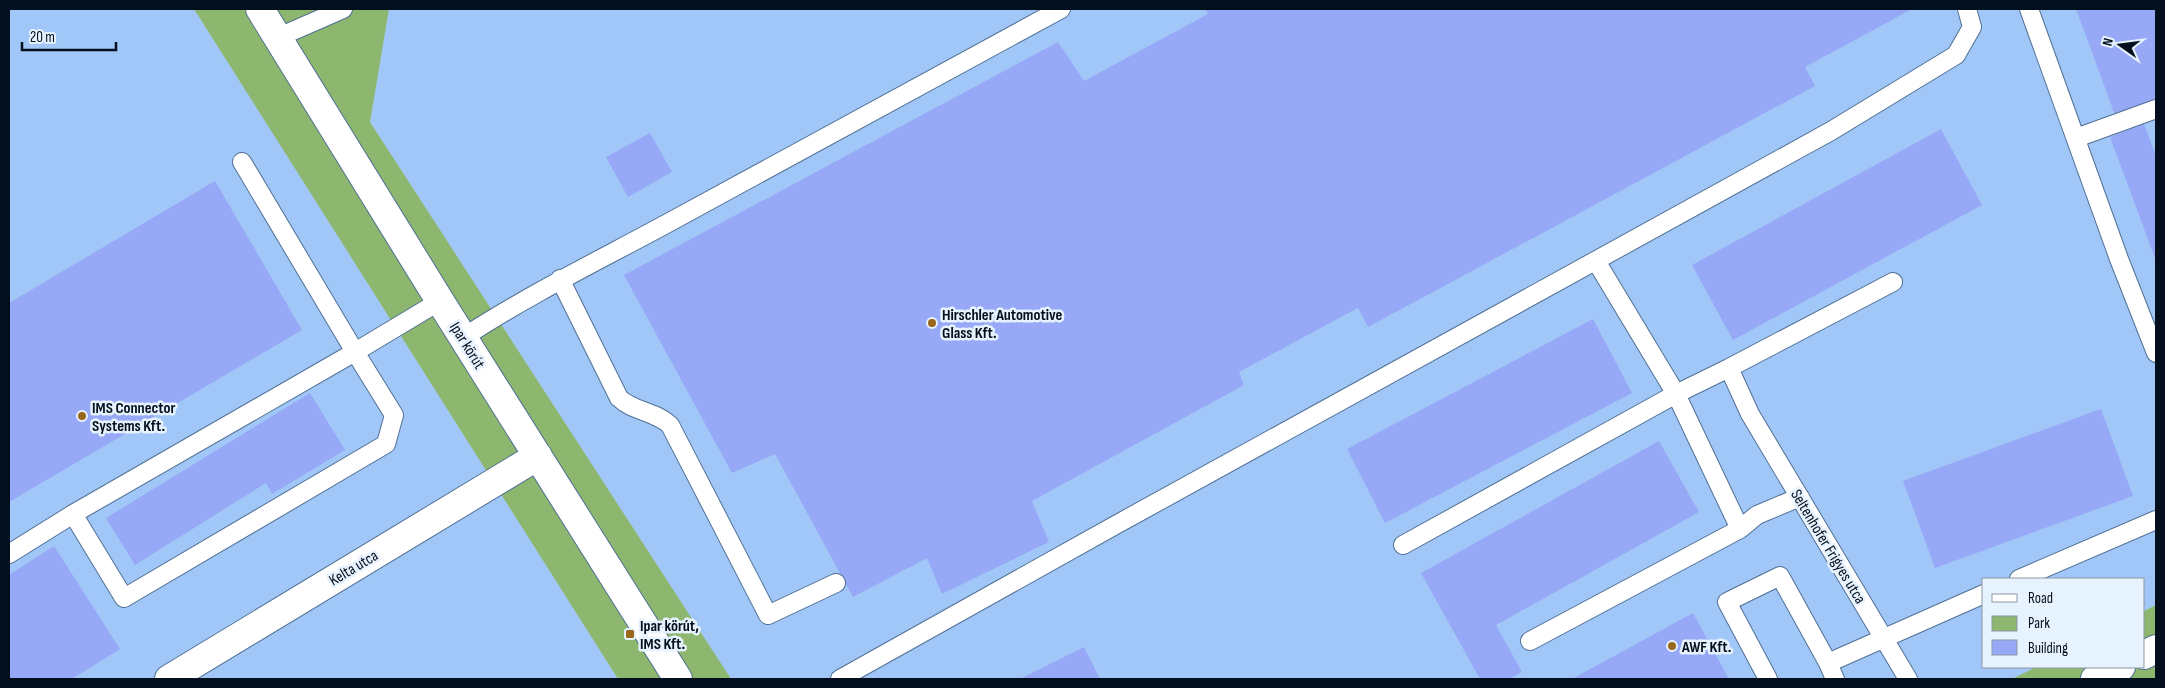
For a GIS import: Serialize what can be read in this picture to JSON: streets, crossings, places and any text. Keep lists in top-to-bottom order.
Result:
{
  "streets": {
    "street": ["Ipar körút", "Kelta utca"],
    "lane": ["Seltenhofer Frigyes utca"]
  },
  "crossings": [
    ["Ipar körút", "Kelta utca"]
  ],
  "places": {
    "other": ["Hirschler Automotive Glass Kft.", "IMS Connector Systems Kft.", "AWF Kft."],
    "transit": ["Ipar körút, IMS Kft."]
  },
  "legend": ["Road", "Park", "Building"],
  "scale_bar": "20 m",
  "north": "left"
}
